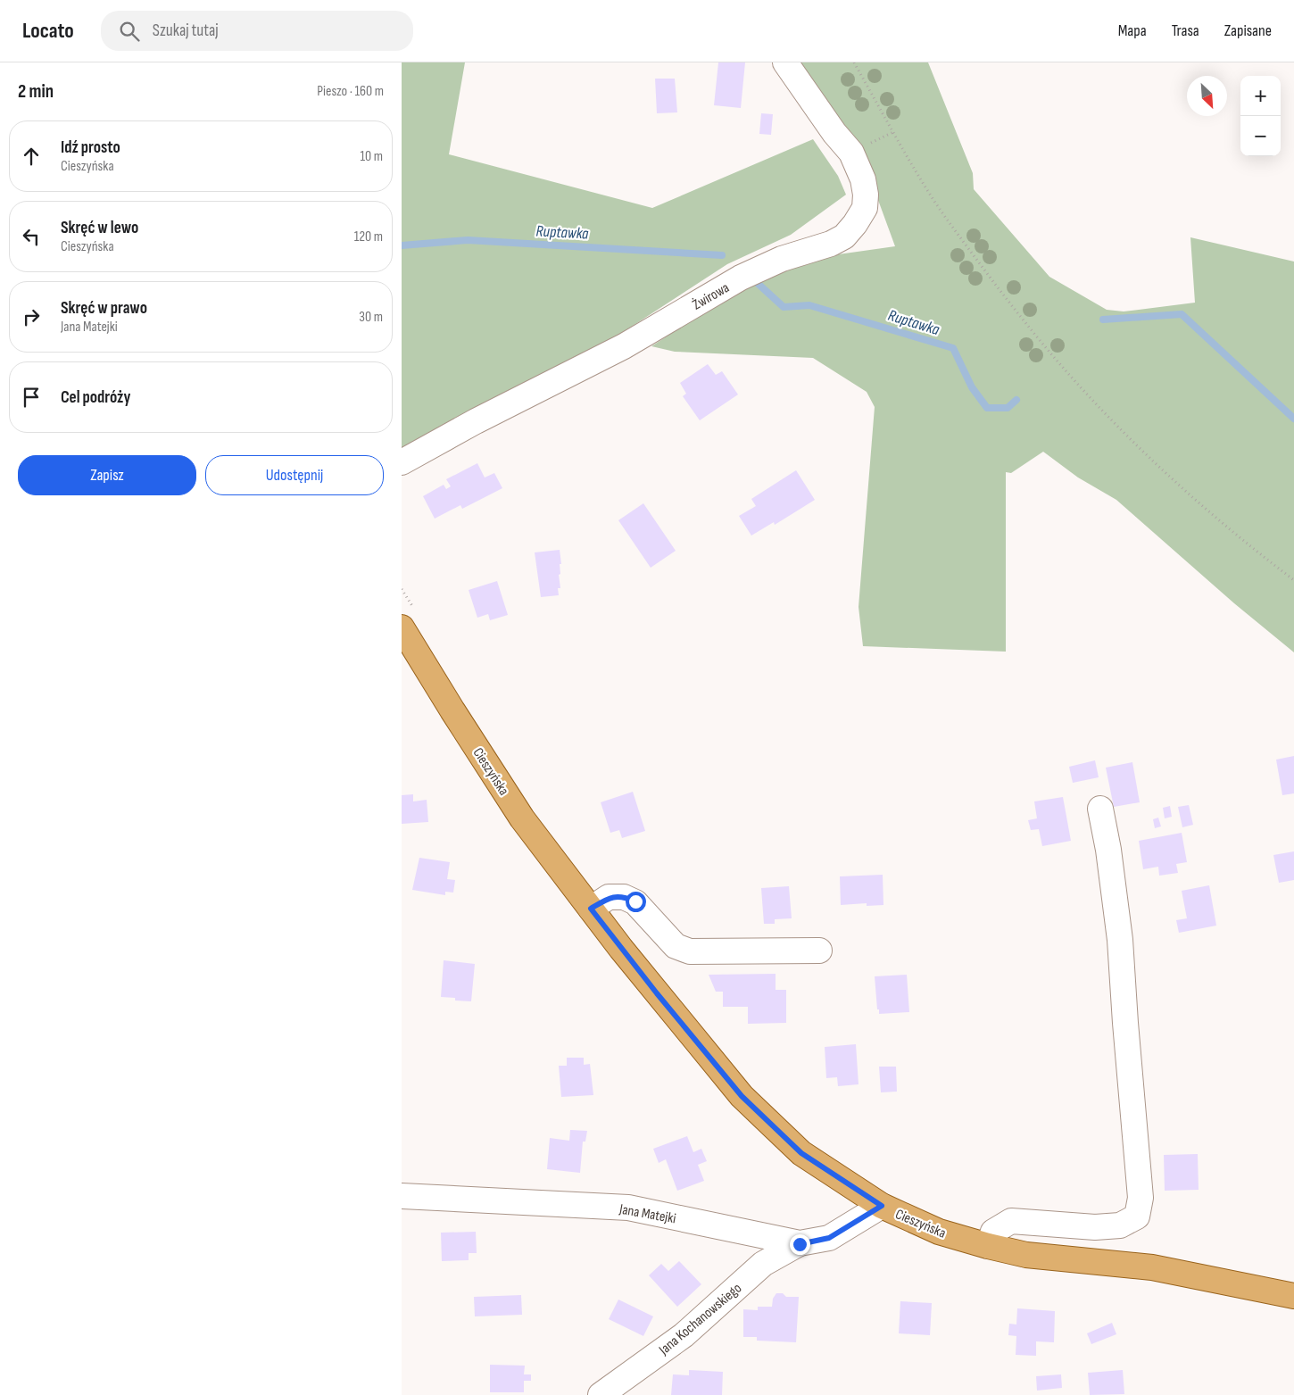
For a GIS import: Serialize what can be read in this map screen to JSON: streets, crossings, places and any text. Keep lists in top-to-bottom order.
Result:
{
  "streets": {
    "main road": ["Cieszyńska"],
    "street": ["Żwirowa", "Jana Matejki", "Jana Kochanowskiego"]
  },
  "crossings": [
    ["Cieszyńska", "Jana Matejki"],
    ["Jana Matejki", "Jana Kochanowskiego"]
  ],
  "water": ["Ruptawka"],
  "north": "bottom right",
  "page": {
    "header": "Locato",
    "search": "Szukaj tutaj",
    "nav": ["Mapa", "Trasa", "Zapisane"],
    "heading": ["2 min", "Pieszo · 160 m"],
    "map_buttons": ["+", "−"],
    "list": [
      ["Idź prosto", "Cieszyńska", "10 m"],
      ["Skręć w lewo", "Cieszyńska", "120 m"],
      ["Skręć w prawo", "Jana Matejki", "30 m"],
      "Cel podróży"
    ],
    "buttons": ["Zapisz", "Udostępnij"]
  }
}
